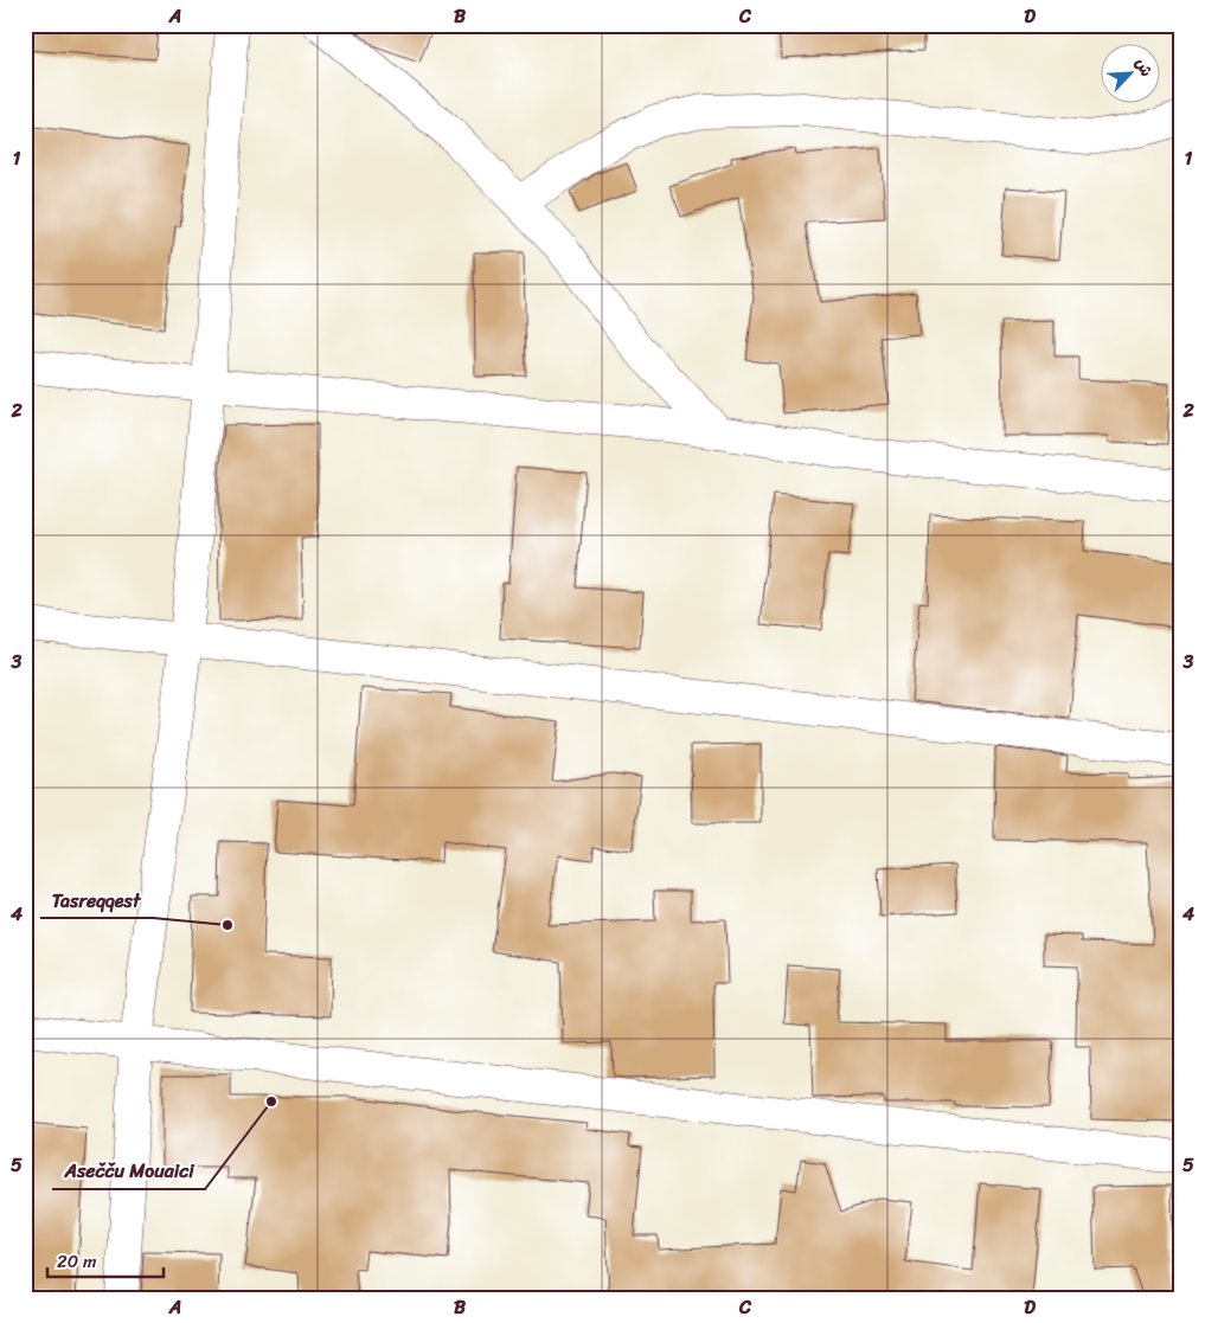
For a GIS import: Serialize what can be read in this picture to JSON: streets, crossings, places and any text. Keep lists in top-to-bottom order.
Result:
{
  "places": ["Tasreqqest", "Asečču Mouaici"],
  "scale_bar": "20 m",
  "north": "top right",
  "grid": {
    "columns": [
      "A",
      "B",
      "C",
      "D"
    ],
    "rows": [
      "1",
      "2",
      "3",
      "4",
      "5"
    ]
  }
}
